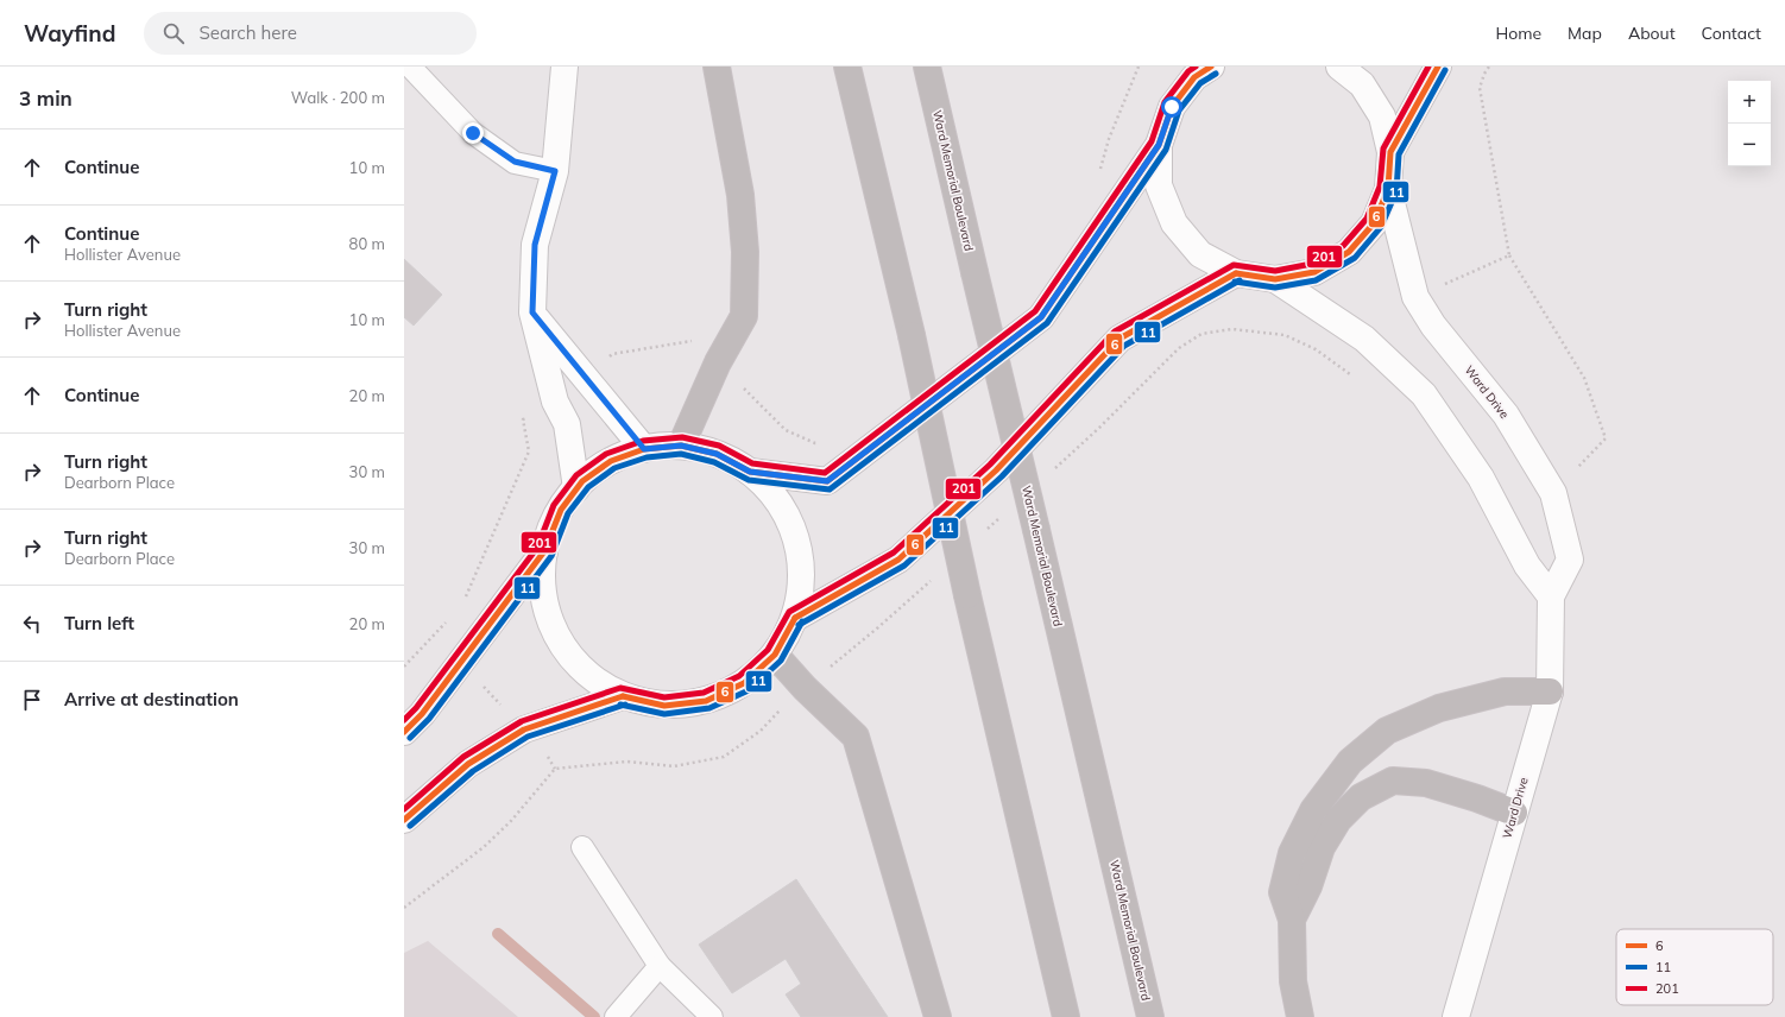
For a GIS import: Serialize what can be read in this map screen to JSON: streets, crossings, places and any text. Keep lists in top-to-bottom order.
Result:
{
  "streets": {
    "highway": ["Ward Memorial Boulevard"],
    "main road": ["Ward Drive"]
  },
  "lines": ["transit line 6", "transit line 201", "transit line 11"],
  "legend": ["6", "11", "201"],
  "page": {
    "header": "Wayfind",
    "search": "Search here",
    "nav": [
      "Home",
      "Map",
      "About",
      "Contact"
    ],
    "heading": ["3 min", "Walk · 200 m"],
    "map_buttons": ["+", "−"],
    "list": [
      ["Continue", "10 m"],
      ["Continue", "Hollister Avenue", "80 m"],
      ["Turn right", "Hollister Avenue", "10 m"],
      ["Continue", "20 m"],
      ["Turn right", "Dearborn Place", "30 m"],
      ["Turn right", "Dearborn Place", "30 m"],
      ["Turn left", "20 m"],
      "Arrive at destination"
    ]
  }
}
